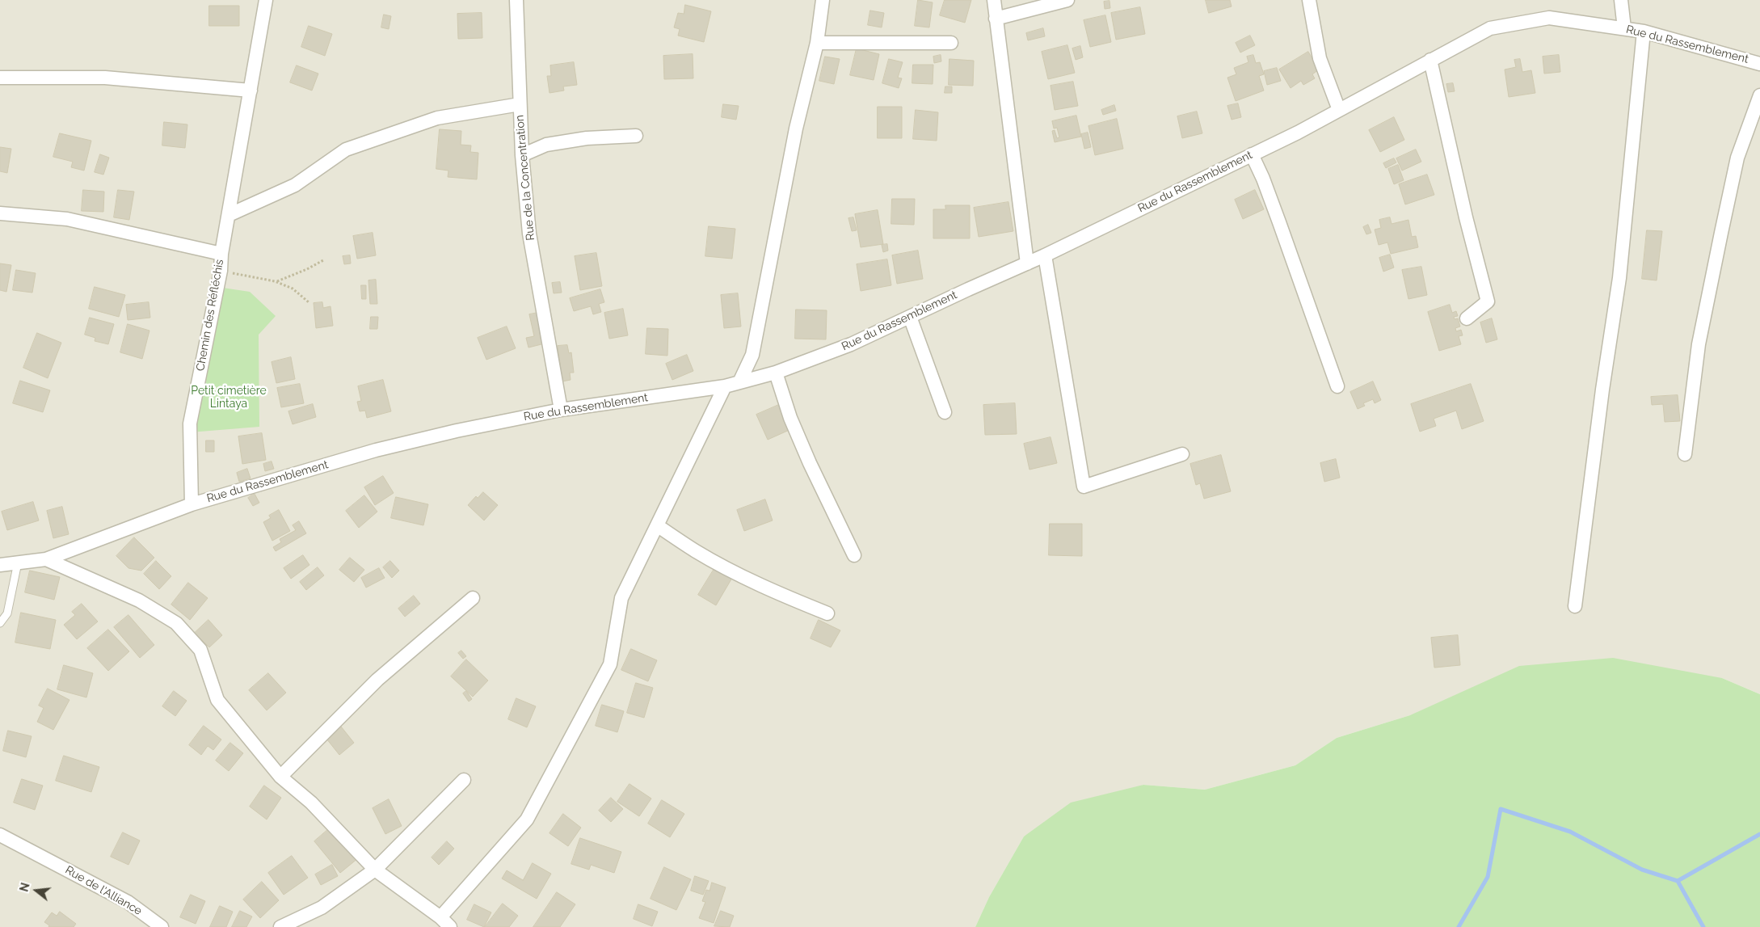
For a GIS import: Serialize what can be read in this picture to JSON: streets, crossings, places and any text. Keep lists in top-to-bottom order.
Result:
{
  "streets": {
    "street": [
      "Rue du Rassemblement",
      "Rue de la Concentration",
      "Chemin des Réfléchis",
      "Rue de l'Alliance"
    ]
  },
  "crossings": [
    ["Rue du Rassemblement", "Rue de la Concentration"],
    ["Rue du Rassemblement", "Chemin des Réfléchis"]
  ],
  "parks": ["Petit cimetière Lintaya"],
  "north": "left"
}
